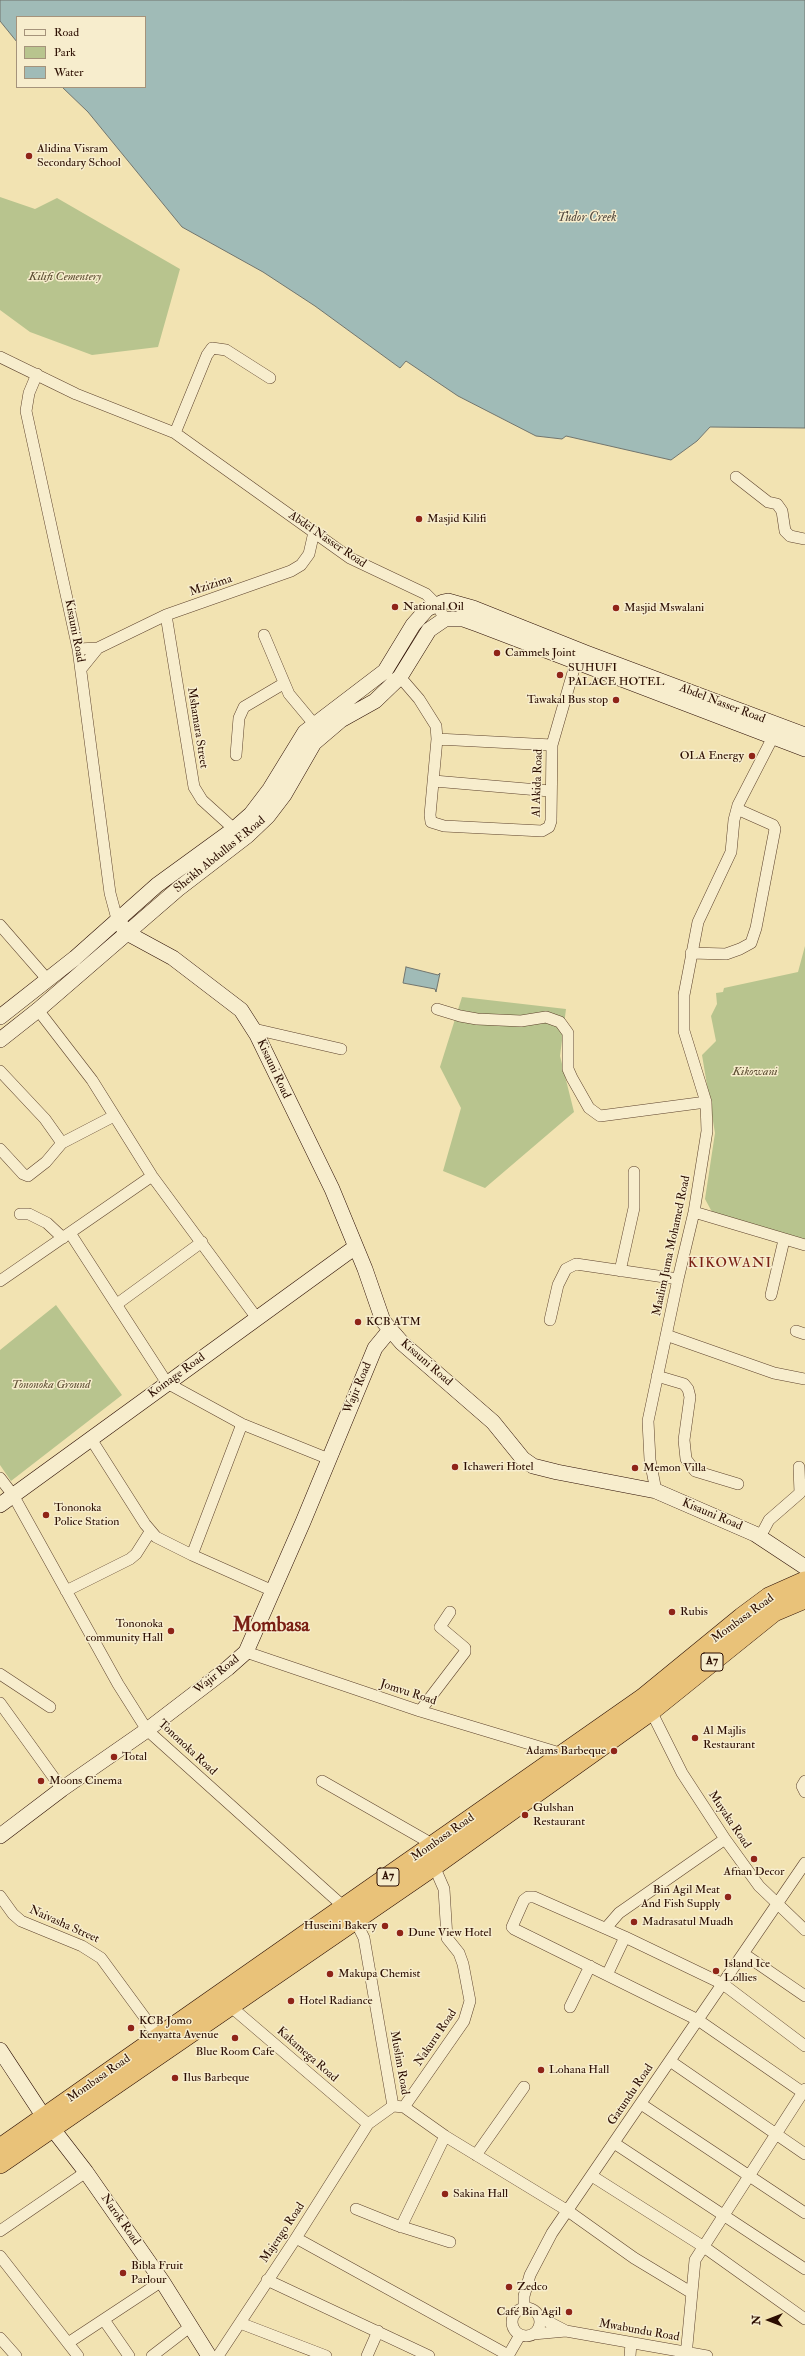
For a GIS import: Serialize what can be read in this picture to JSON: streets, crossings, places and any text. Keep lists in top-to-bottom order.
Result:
{
  "streets": {
    "highway": ["Mombasa Road", "A7"],
    "street": [
      "Abdel Nasser Road",
      "Mzizima",
      "Kisauni Road",
      "Mshamara Street",
      "Al Akida Road",
      "Sheikh Abdullas F.Road",
      "Maalim Juma Mohamed Road",
      "Koinage Road",
      "Wajir Road",
      "Jomvu Road",
      "Tononoka Road",
      "Muyaka Road",
      "Naivasha Street",
      "Nakuru Road",
      "Kakamega Road",
      "Muslim Road",
      "Gatundu Road",
      "Narok Road",
      "Majengo Road",
      "Mwabundu Road"
    ]
  },
  "crossings": [
    ["Abdel Nasser Road", "Mzizima"],
    ["Abdel Nasser Road", "Kisauni Road"],
    ["Abdel Nasser Road", "Al Akida Road"],
    ["Abdel Nasser Road", "Sheikh Abdullas F.Road"],
    ["Abdel Nasser Road", "Maalim Juma Mohamed Road"],
    ["Mzizima", "Mshamara Street"],
    ["Kisauni Road", "Sheikh Abdullas F.Road"],
    ["Kisauni Road", "Maalim Juma Mohamed Road"],
    ["Kisauni Road", "Koinage Road"],
    ["Kisauni Road", "Wajir Road"],
    ["Mshamara Street", "Sheikh Abdullas F.Road"],
    ["Koinage Road", "Tononoka Road"],
    ["Wajir Road", "Jomvu Road"],
    ["Wajir Road", "Tononoka Road"],
    ["Mombasa Road", "Jomvu Road"],
    ["Mombasa Road", "Tononoka Road"],
    ["Mombasa Road", "Muyaka Road"],
    ["Mombasa Road", "Naivasha Street"],
    ["Mombasa Road", "Nakuru Road"],
    ["Mombasa Road", "Kakamega Road"],
    ["Mombasa Road", "Muslim Road"],
    ["Mombasa Road", "Narok Road"],
    ["Tononoka Road", "Muslim Road"],
    ["Muyaka Road", "Gatundu Road"],
    ["Nakuru Road", "Kakamega Road"],
    ["Nakuru Road", "Muslim Road"],
    ["Nakuru Road", "Majengo Road"],
    ["Kakamega Road", "Majengo Road"],
    ["Muslim Road", "Gatundu Road"]
  ],
  "districts": ["KIKOWANI", "Mombasa"],
  "water": ["Tudor Creek"],
  "parks": ["Kilifi Cementery", "Kikowani", "Tononoka Ground"],
  "places": [
    "Alidina Visram Secondary School",
    "Masjid Kilifi",
    "National Oil",
    "Masjid Mswalani",
    "Cammels Joint",
    "SUHUFI PALACE HOTEL",
    "Tawakal Bus stop",
    "OLA Energy",
    "KCB ATM",
    "Ichaweri Hotel",
    "Memon Villa",
    "Tononoka Police Station",
    "Rubis",
    "Tononoka community Hall",
    "Al Majlis Restaurant",
    "Adams Barbeque",
    "Total",
    "Moons Cinema",
    "Gulshan Restaurant",
    "Afnan Decor",
    "Bin Agil Meat And Fish Supply",
    "Madrasatul Muadh",
    "Huseini Bakery",
    "Dune View Hotel",
    "Island Ice Lollies",
    "Makupa Chemist",
    "Hotel Radiance",
    "KCB Jomo Kenyatta Avenue",
    "Blue Room Cafe",
    "Lohana Hall",
    "Ilus Barbeque",
    "Sakina Hall",
    "Bibla Fruit Parlour",
    "Zedco",
    "Café Bin Agil"
  ],
  "legend": ["Road", "Park", "Water"],
  "north": "left"
}
